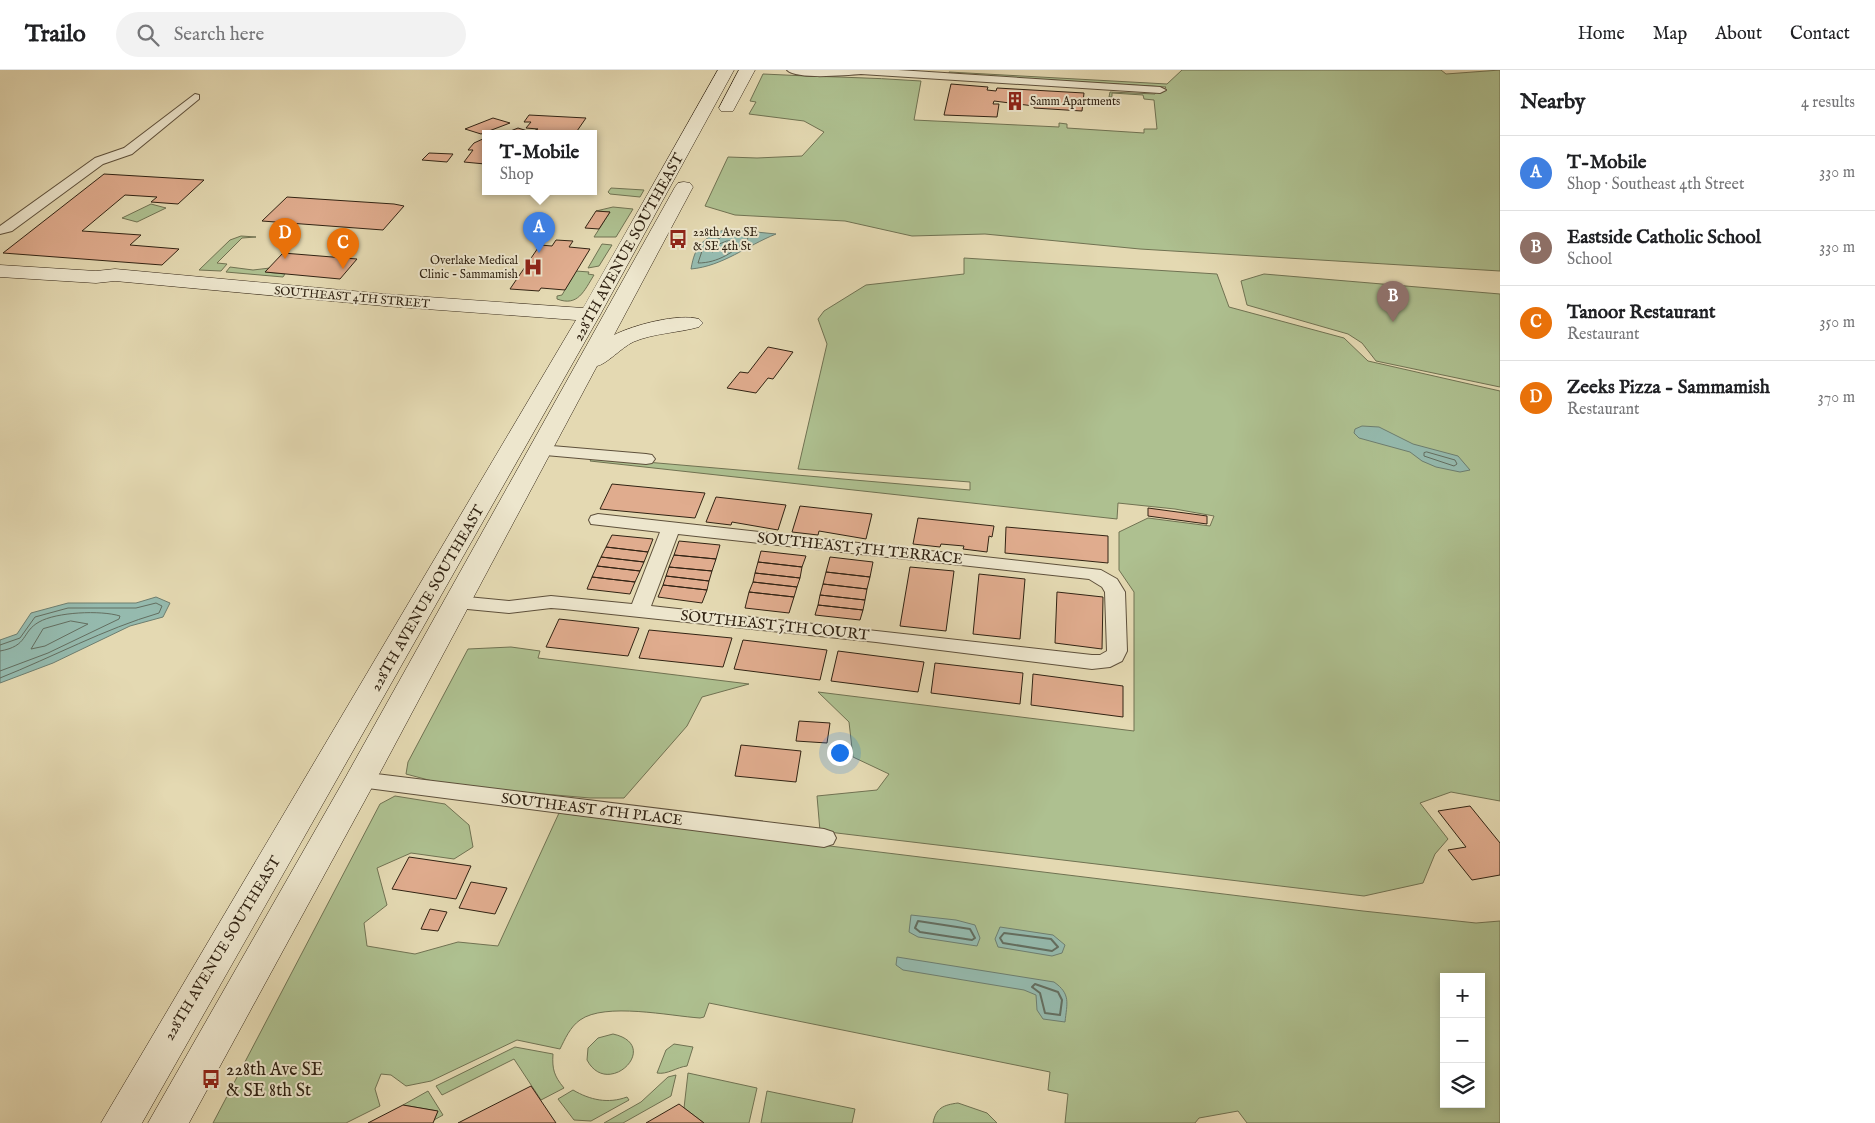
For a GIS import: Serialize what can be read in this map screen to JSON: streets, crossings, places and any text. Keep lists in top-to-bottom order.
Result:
{
  "streets": {
    "main road": ["228TH AVENUE SOUTHEAST", "SOUTHEAST 4TH STREET"],
    "street": ["SOUTHEAST 5TH TERRACE", "SOUTHEAST 5TH COURT", "SOUTHEAST 6TH PLACE"]
  },
  "crossings": [
    ["228TH AVENUE SOUTHEAST", "SOUTHEAST 4TH STREET"],
    ["228TH AVENUE SOUTHEAST", "SOUTHEAST 5TH COURT"],
    ["228TH AVENUE SOUTHEAST", "SOUTHEAST 6TH PLACE"],
    ["SOUTHEAST 5TH TERRACE", "SOUTHEAST 5TH COURT"]
  ],
  "places": {
    "building": ["Samm Apartments"],
    "bus stop": ["228th Ave SE & SE 4th St", "228th Ave SE & SE 8th St"],
    "hospital": ["Overlake Medical Clinic - Sammamish"]
  },
  "page": {
    "header": "Trailo",
    "search": "Search here",
    "nav": [
      "Home",
      "Map",
      "About",
      "Contact"
    ],
    "heading": ["Nearby", "4 results"],
    "popup": ["T-Mobile", "Shop"],
    "list": [
      {
        "mark": "A",
        "name": "T-Mobile",
        "note": "Shop · Southeast 4th Street",
        "value": "330 m"
      },
      {
        "mark": "B",
        "name": "Eastside Catholic School",
        "note": "School",
        "value": "330 m"
      },
      {
        "mark": "C",
        "name": "Tanoor Restaurant",
        "note": "Restaurant",
        "value": "350 m"
      },
      {
        "mark": "D",
        "name": "Zeeks Pizza - Sammamish",
        "note": "Restaurant",
        "value": "370 m"
      }
    ],
    "pins": [
      "A",
      "D",
      "C",
      "B"
    ],
    "map_buttons": ["+", "−"]
  }
}
